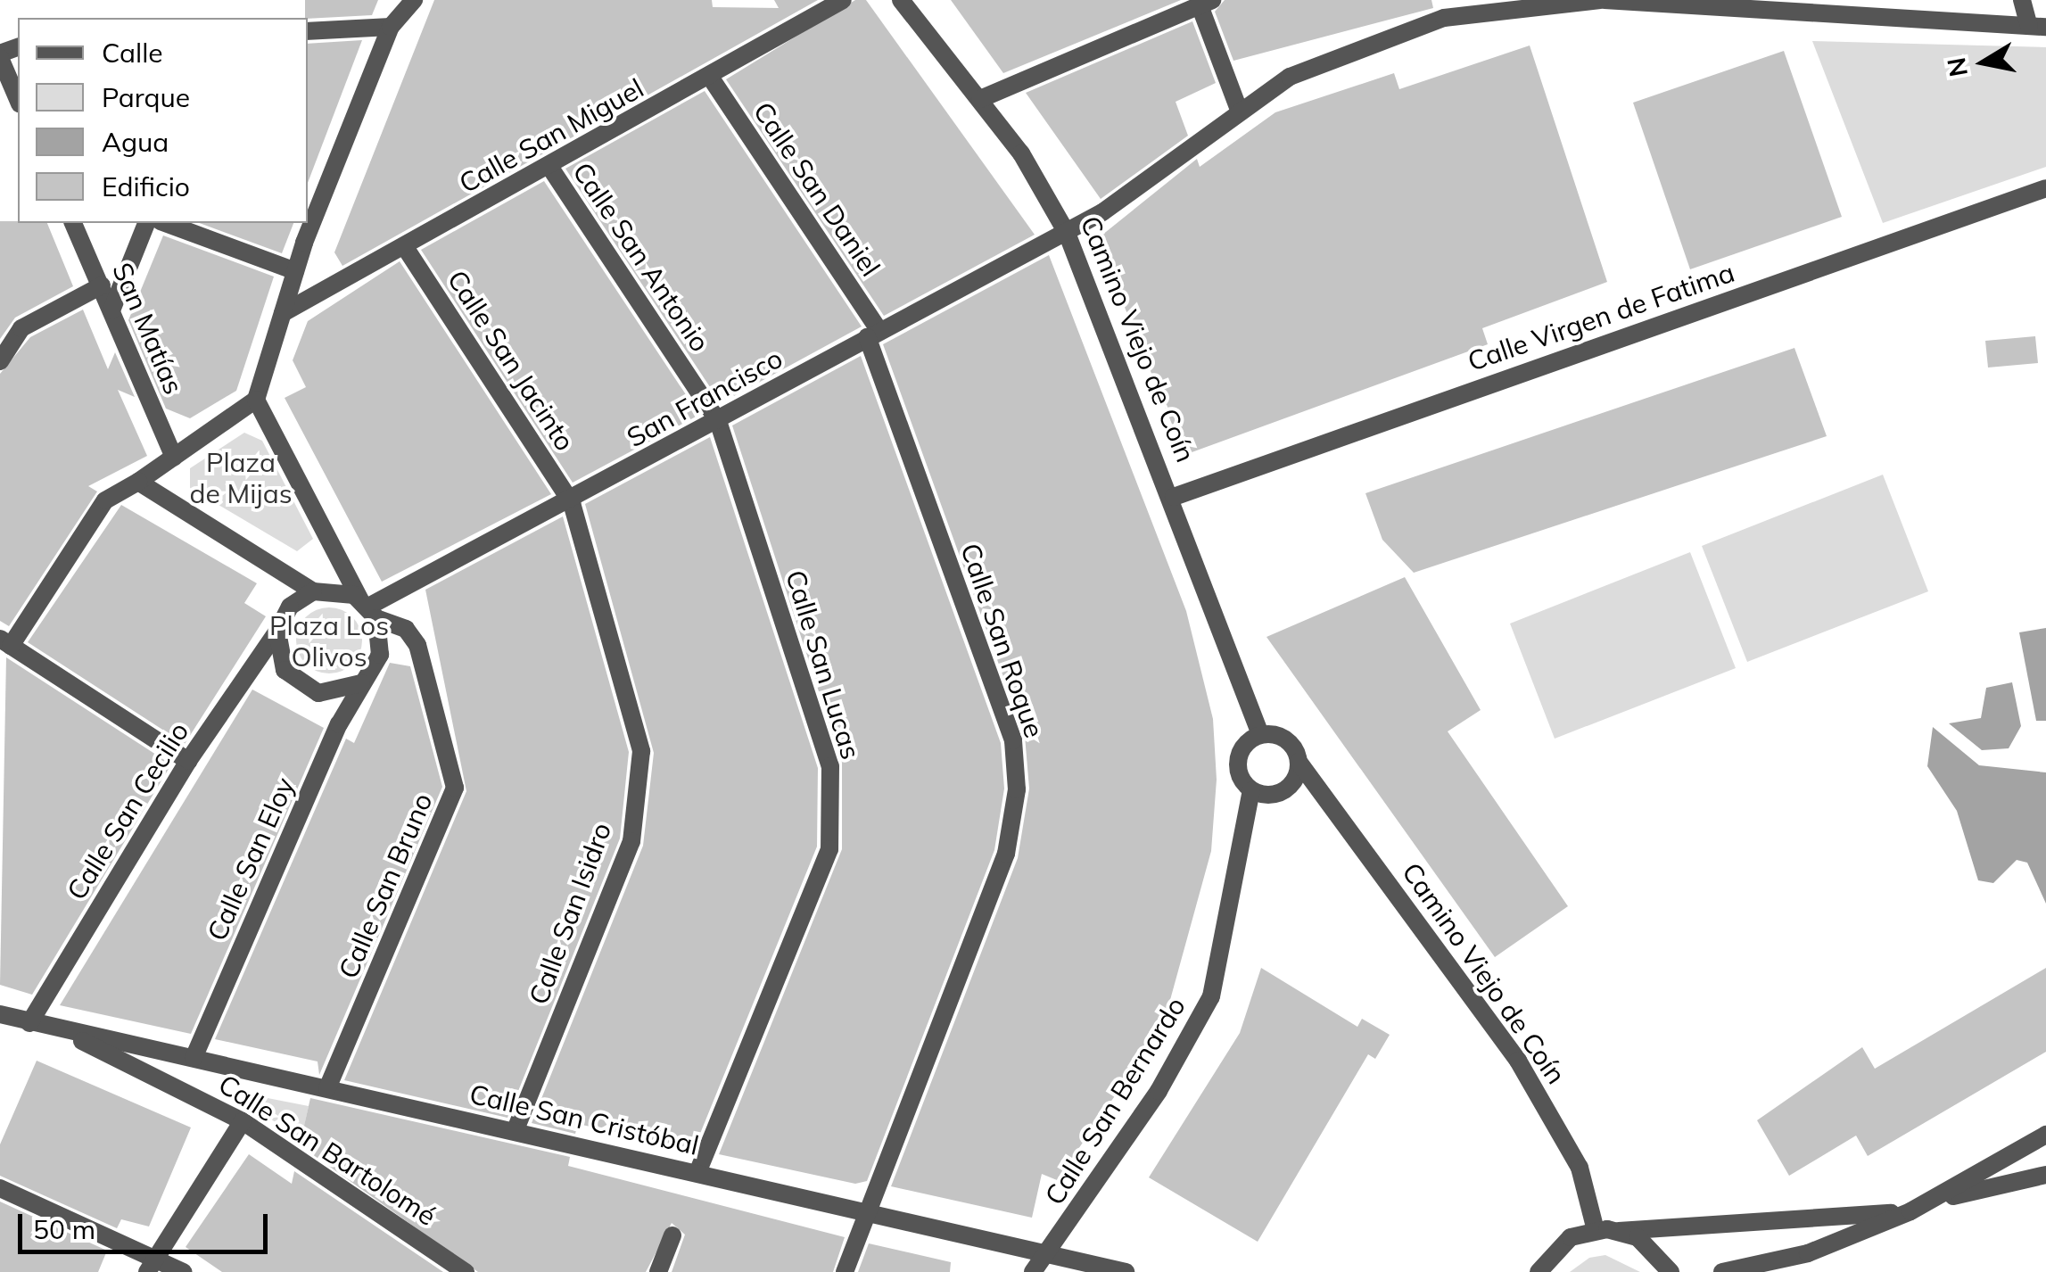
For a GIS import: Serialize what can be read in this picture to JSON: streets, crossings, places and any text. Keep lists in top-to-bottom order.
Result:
{
  "streets": {
    "street": [
      "Calle San Miguel",
      "Calle San Daniel",
      "Calle San Antonio",
      "Calle Virgen de Fatima",
      "San Matías",
      "Camino Viejo de Coín",
      "Calle San Jacinto",
      "San Francisco",
      "Calle San Roque",
      "Calle San Lucas",
      "Calle San Cecilio",
      "Calle San Eloy",
      "Calle San Bruno",
      "Calle San Isidro",
      "Calle San Bernardo",
      "Calle San Cristóbal",
      "Calle San Bartolomé"
    ]
  },
  "crossings": [
    ["Calle San Miguel", "Calle San Daniel"],
    ["Calle San Miguel", "Calle San Antonio"],
    ["Calle San Miguel", "Calle San Jacinto"],
    ["Calle San Daniel", "San Francisco"],
    ["Calle San Daniel", "Calle San Roque"],
    ["Calle San Antonio", "San Francisco"],
    ["Calle San Antonio", "Calle San Lucas"],
    ["Calle Virgen de Fatima", "Camino Viejo de Coín"],
    ["Camino Viejo de Coín", "San Francisco"],
    ["Camino Viejo de Coín", "Calle San Bernardo"],
    ["Calle San Jacinto", "San Francisco"],
    ["Calle San Jacinto", "Calle San Isidro"],
    ["San Francisco", "Calle San Roque"],
    ["San Francisco", "Calle San Lucas"],
    ["San Francisco", "Calle San Cecilio"],
    ["San Francisco", "Calle San Eloy"],
    ["San Francisco", "Calle San Bruno"],
    ["San Francisco", "Calle San Isidro"],
    ["Calle San Roque", "Calle San Cristóbal"],
    ["Calle San Lucas", "Calle San Cristóbal"],
    ["Calle San Cecilio", "Calle San Eloy"],
    ["Calle San Cecilio", "Calle San Bruno"],
    ["Calle San Cecilio", "Calle San Cristóbal"],
    ["Calle San Eloy", "Calle San Bruno"],
    ["Calle San Eloy", "Calle San Cristóbal"],
    ["Calle San Bruno", "Calle San Cristóbal"],
    ["Calle San Isidro", "Calle San Cristóbal"],
    ["Calle San Bernardo", "Calle San Cristóbal"],
    ["Calle San Cristóbal", "Calle San Bartolomé"]
  ],
  "parks": ["Plaza de Mijas", "Plaza Los Olivos"],
  "legend": [
    "Calle",
    "Parque",
    "Agua",
    "Edificio"
  ],
  "scale_bar": "50 m",
  "north": "left"
}
